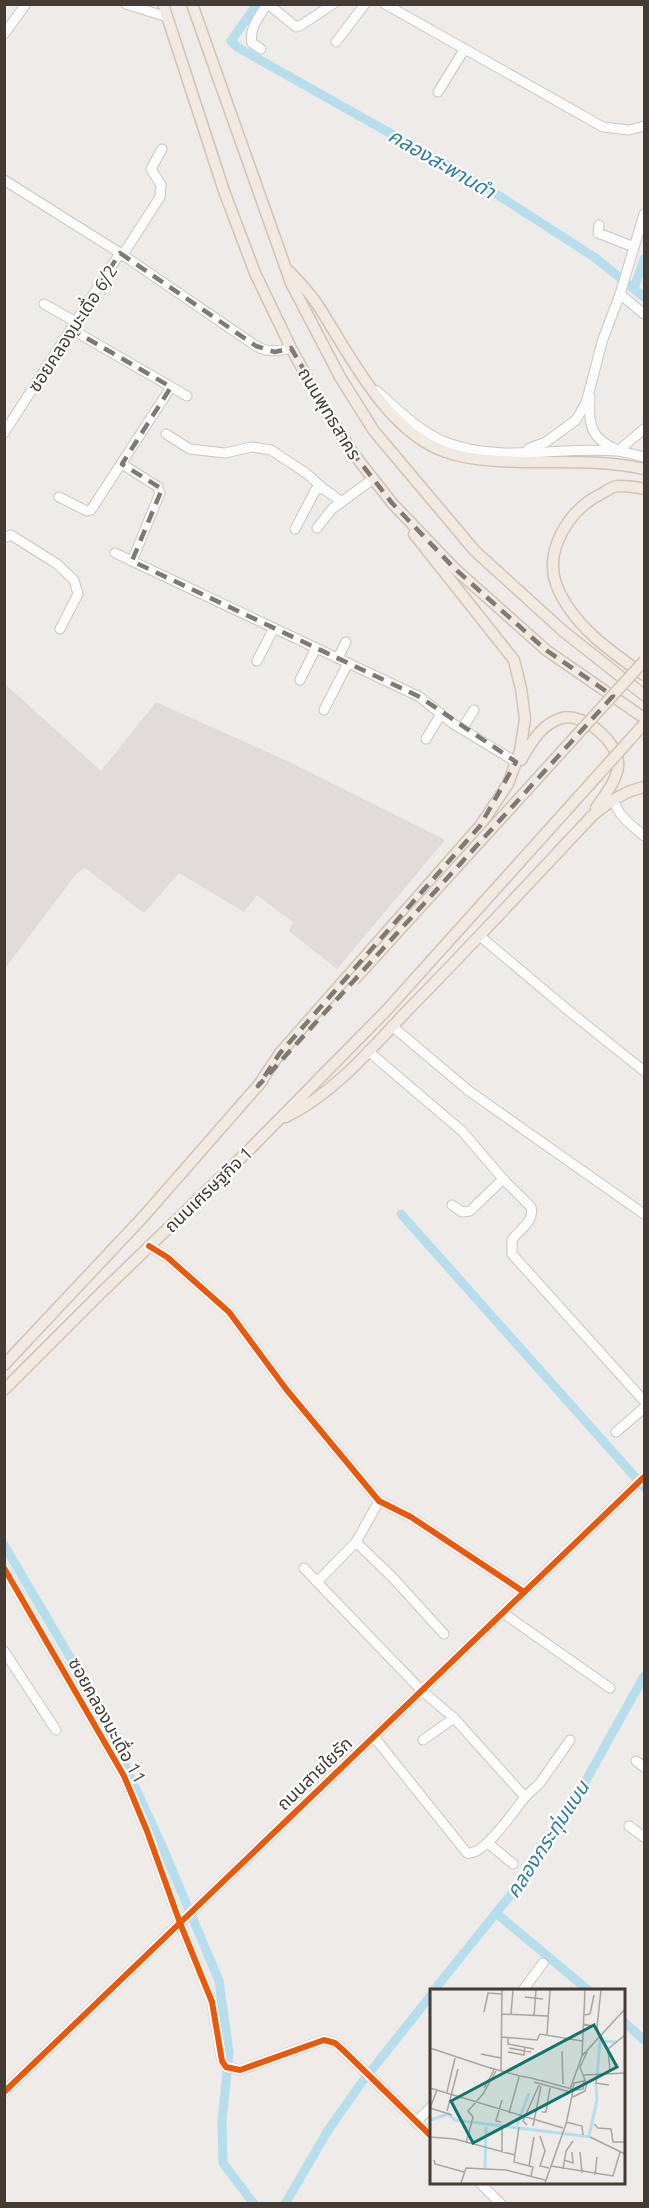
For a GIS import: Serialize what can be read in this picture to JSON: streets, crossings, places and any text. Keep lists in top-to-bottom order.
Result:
{
  "streets": {
    "main road": ["ถนนพุทธสาคร", "ถนนเศรษฐกิจ 1"],
    "street": ["ซอยคลองมะเดื่อ 6/2", "ซอยคลองมะเดื่อ 11", "ถนนสายใยรัก"]
  },
  "crossings": [
    ["ซอยคลองมะเดื่อ 11", "ถนนสายใยรัก"]
  ],
  "water": ["คลองสะพานดำ", "คลองกระทุ่มแบน"]
}
